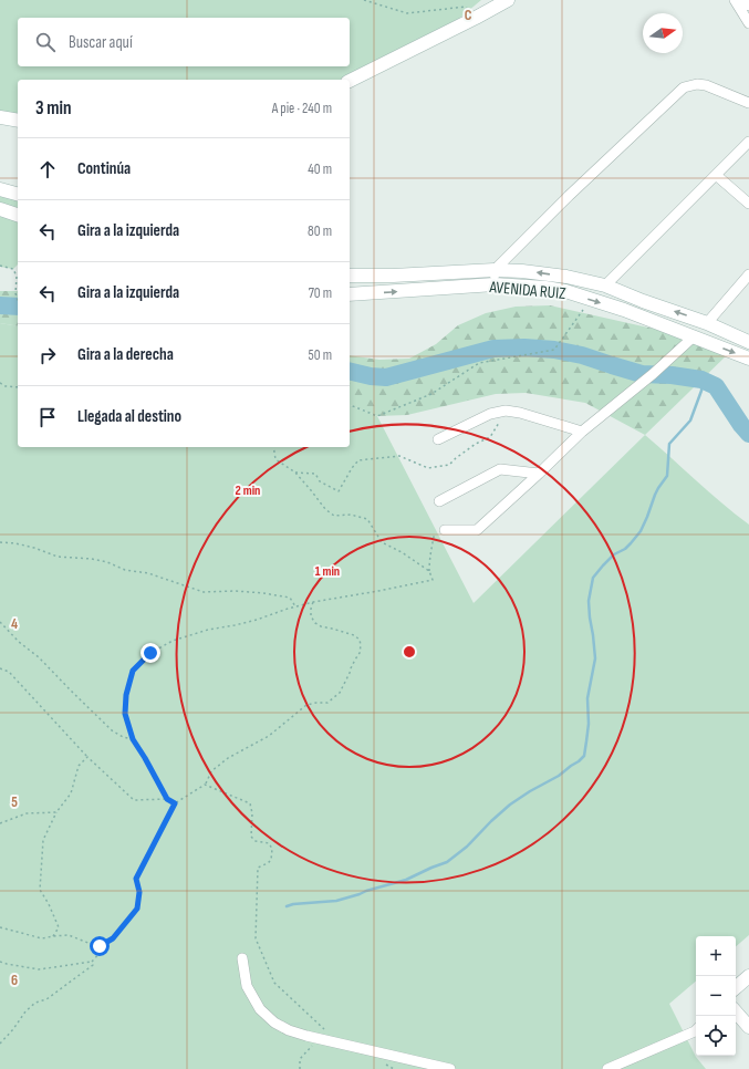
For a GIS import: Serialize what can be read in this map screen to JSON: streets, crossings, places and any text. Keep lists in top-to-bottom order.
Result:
{
  "streets": {
    "street": ["AVENIDA RUIZ"]
  },
  "north": "right",
  "page": {
    "search": "Buscar aquí",
    "heading": ["3 min", "A pie · 240 m"],
    "list": [
      ["Continúa", "40 m"],
      ["Gira a la izquierda", "80 m"],
      ["Gira a la izquierda", "70 m"],
      ["Gira a la derecha", "50 m"],
      "Llegada al destino"
    ],
    "map_buttons": ["+", "−"]
  },
  "grid": {
    "columns": ["C"],
    "rows": ["4", "5", "6"]
  },
  "rings": ["2 min", "1 min"]
}
